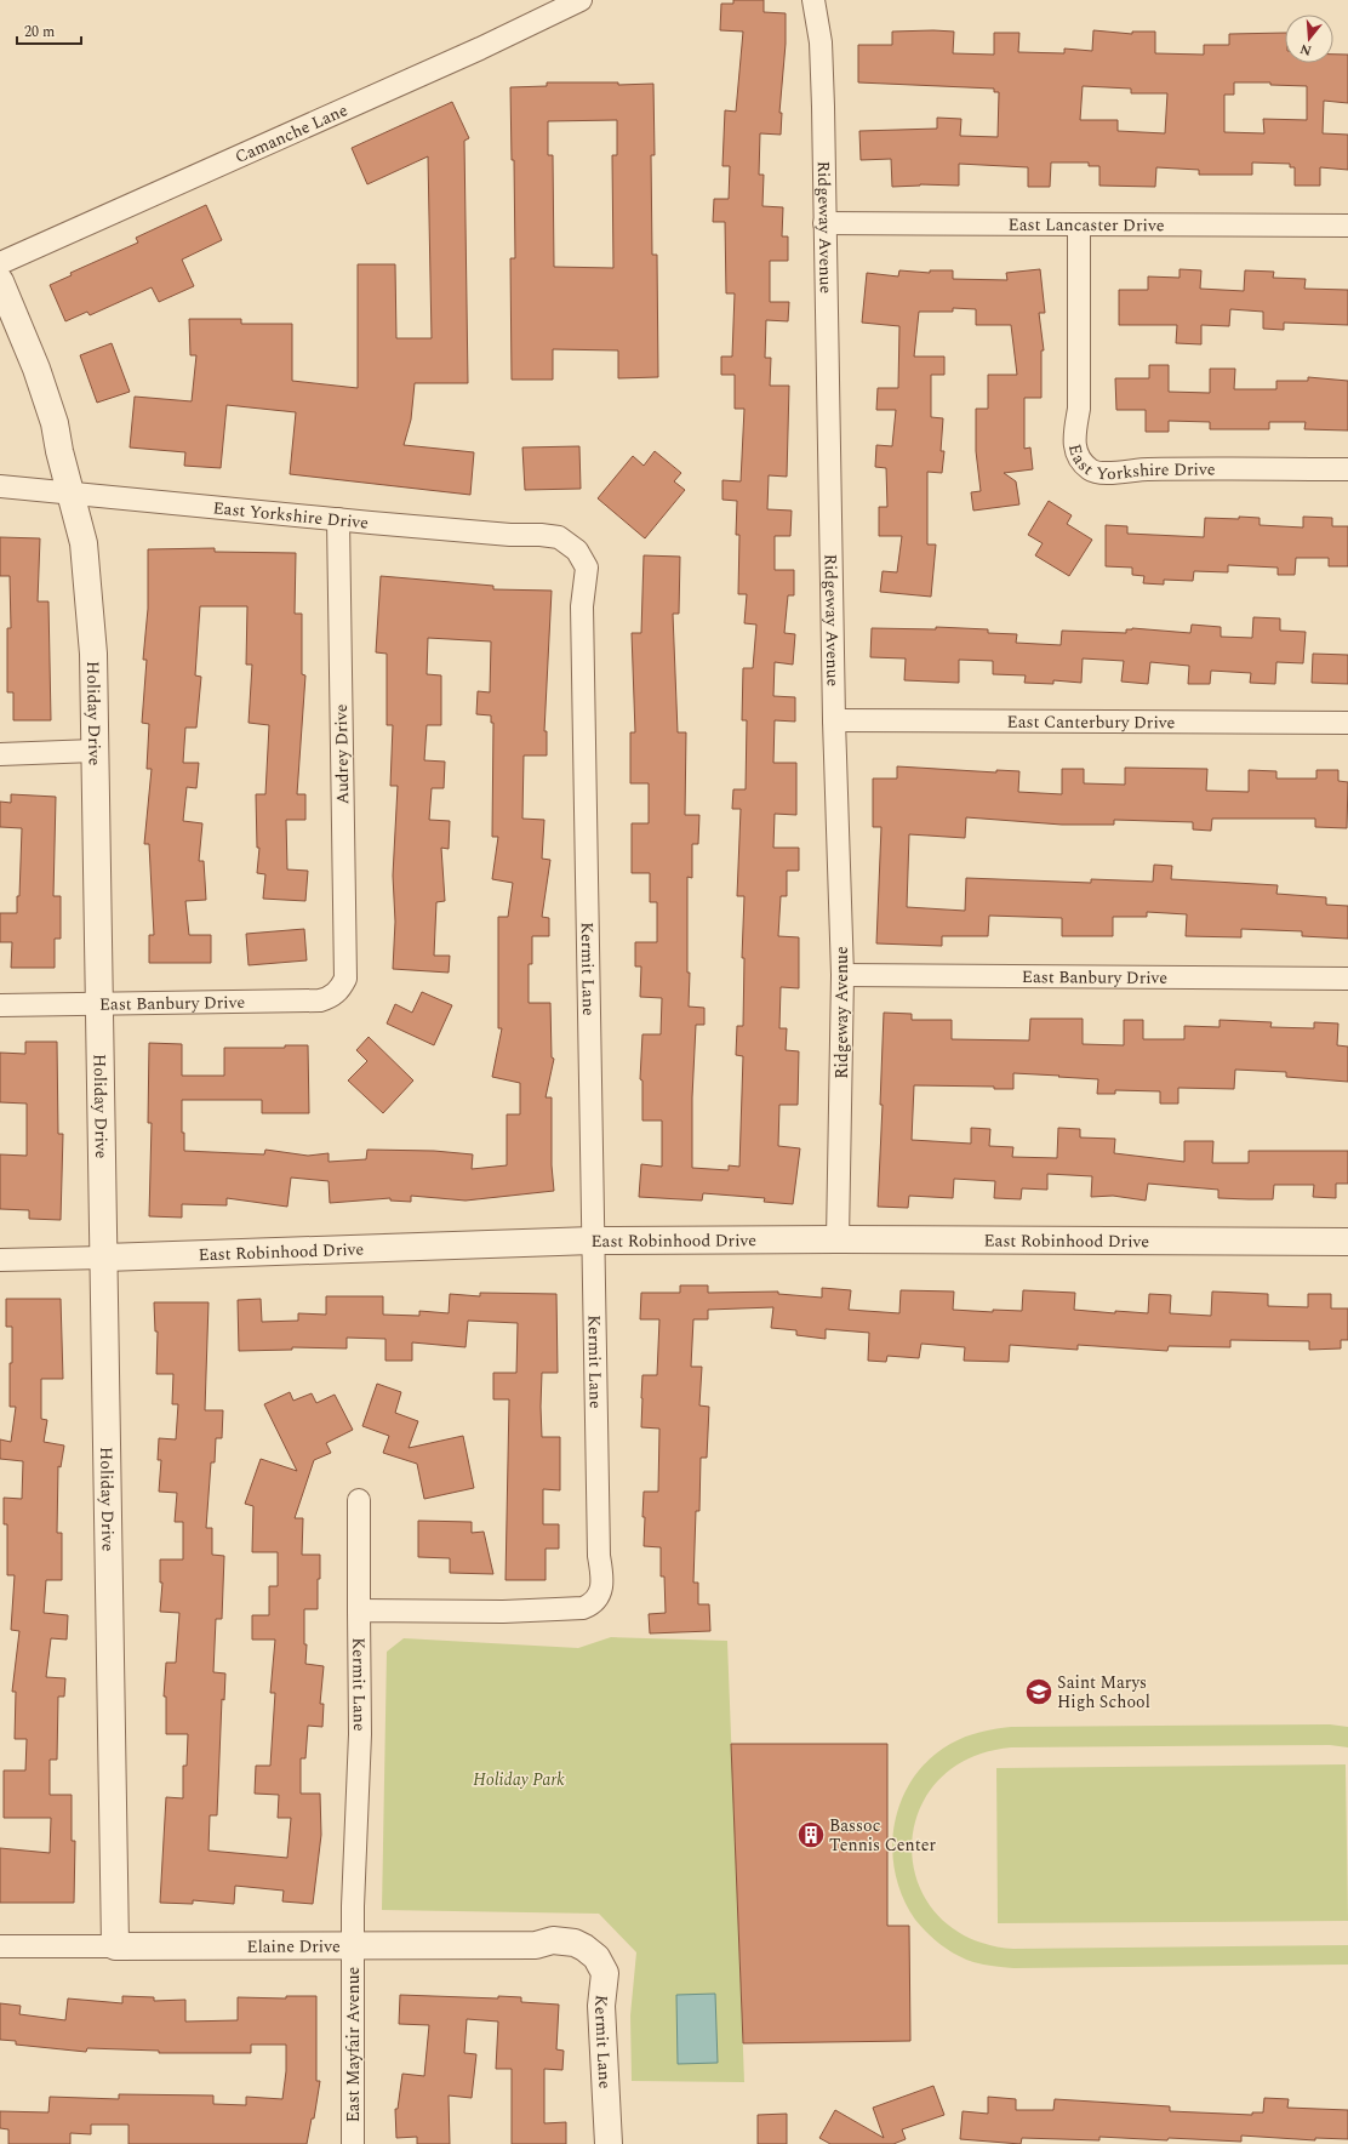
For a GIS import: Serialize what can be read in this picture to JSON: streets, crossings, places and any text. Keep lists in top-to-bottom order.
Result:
{
  "streets": {
    "street": [
      "Camanche Lane",
      "East Lancaster Drive",
      "Ridgeway Avenue",
      "East Yorkshire Drive",
      "Holiday Drive",
      "East Canterbury Drive",
      "Audrey Drive",
      "Kermit Lane",
      "East Banbury Drive",
      "East Robinhood Drive",
      "Elaine Drive",
      "East Mayfair Avenue"
    ]
  },
  "crossings": [
    ["East Lancaster Drive", "Ridgeway Avenue"],
    ["East Lancaster Drive", "East Yorkshire Drive"],
    ["Ridgeway Avenue", "East Canterbury Drive"],
    ["Ridgeway Avenue", "East Banbury Drive"],
    ["Ridgeway Avenue", "East Robinhood Drive"],
    ["East Yorkshire Drive", "Holiday Drive"],
    ["East Yorkshire Drive", "Audrey Drive"],
    ["East Yorkshire Drive", "Kermit Lane"],
    ["Holiday Drive", "East Banbury Drive"],
    ["Holiday Drive", "East Robinhood Drive"],
    ["Holiday Drive", "Elaine Drive"],
    ["Audrey Drive", "East Banbury Drive"],
    ["Kermit Lane", "East Robinhood Drive"],
    ["Kermit Lane", "Elaine Drive"],
    ["Kermit Lane", "East Mayfair Avenue"],
    ["Elaine Drive", "East Mayfair Avenue"]
  ],
  "parks": ["Holiday Park"],
  "places": {
    "school or university": ["Saint Marys High School"],
    "building": ["Bassoc Tennis Center"]
  },
  "scale_bar": "20 m",
  "north": "bottom"
}
